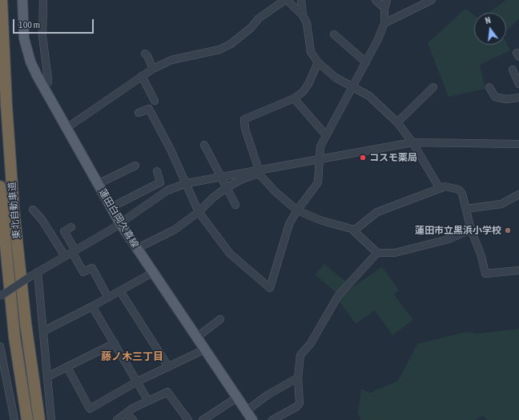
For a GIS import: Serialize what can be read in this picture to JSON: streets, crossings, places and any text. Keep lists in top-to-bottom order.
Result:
{
  "streets": {
    "highway": ["東北自動車道"],
    "main road": ["蓮田白岡久喜線"]
  },
  "districts": ["藤ノ木三丁目"],
  "places": ["コスモ薬局", "蓮田市立黒浜小学校"],
  "scale_bar": "100 m",
  "north": "top"
}
